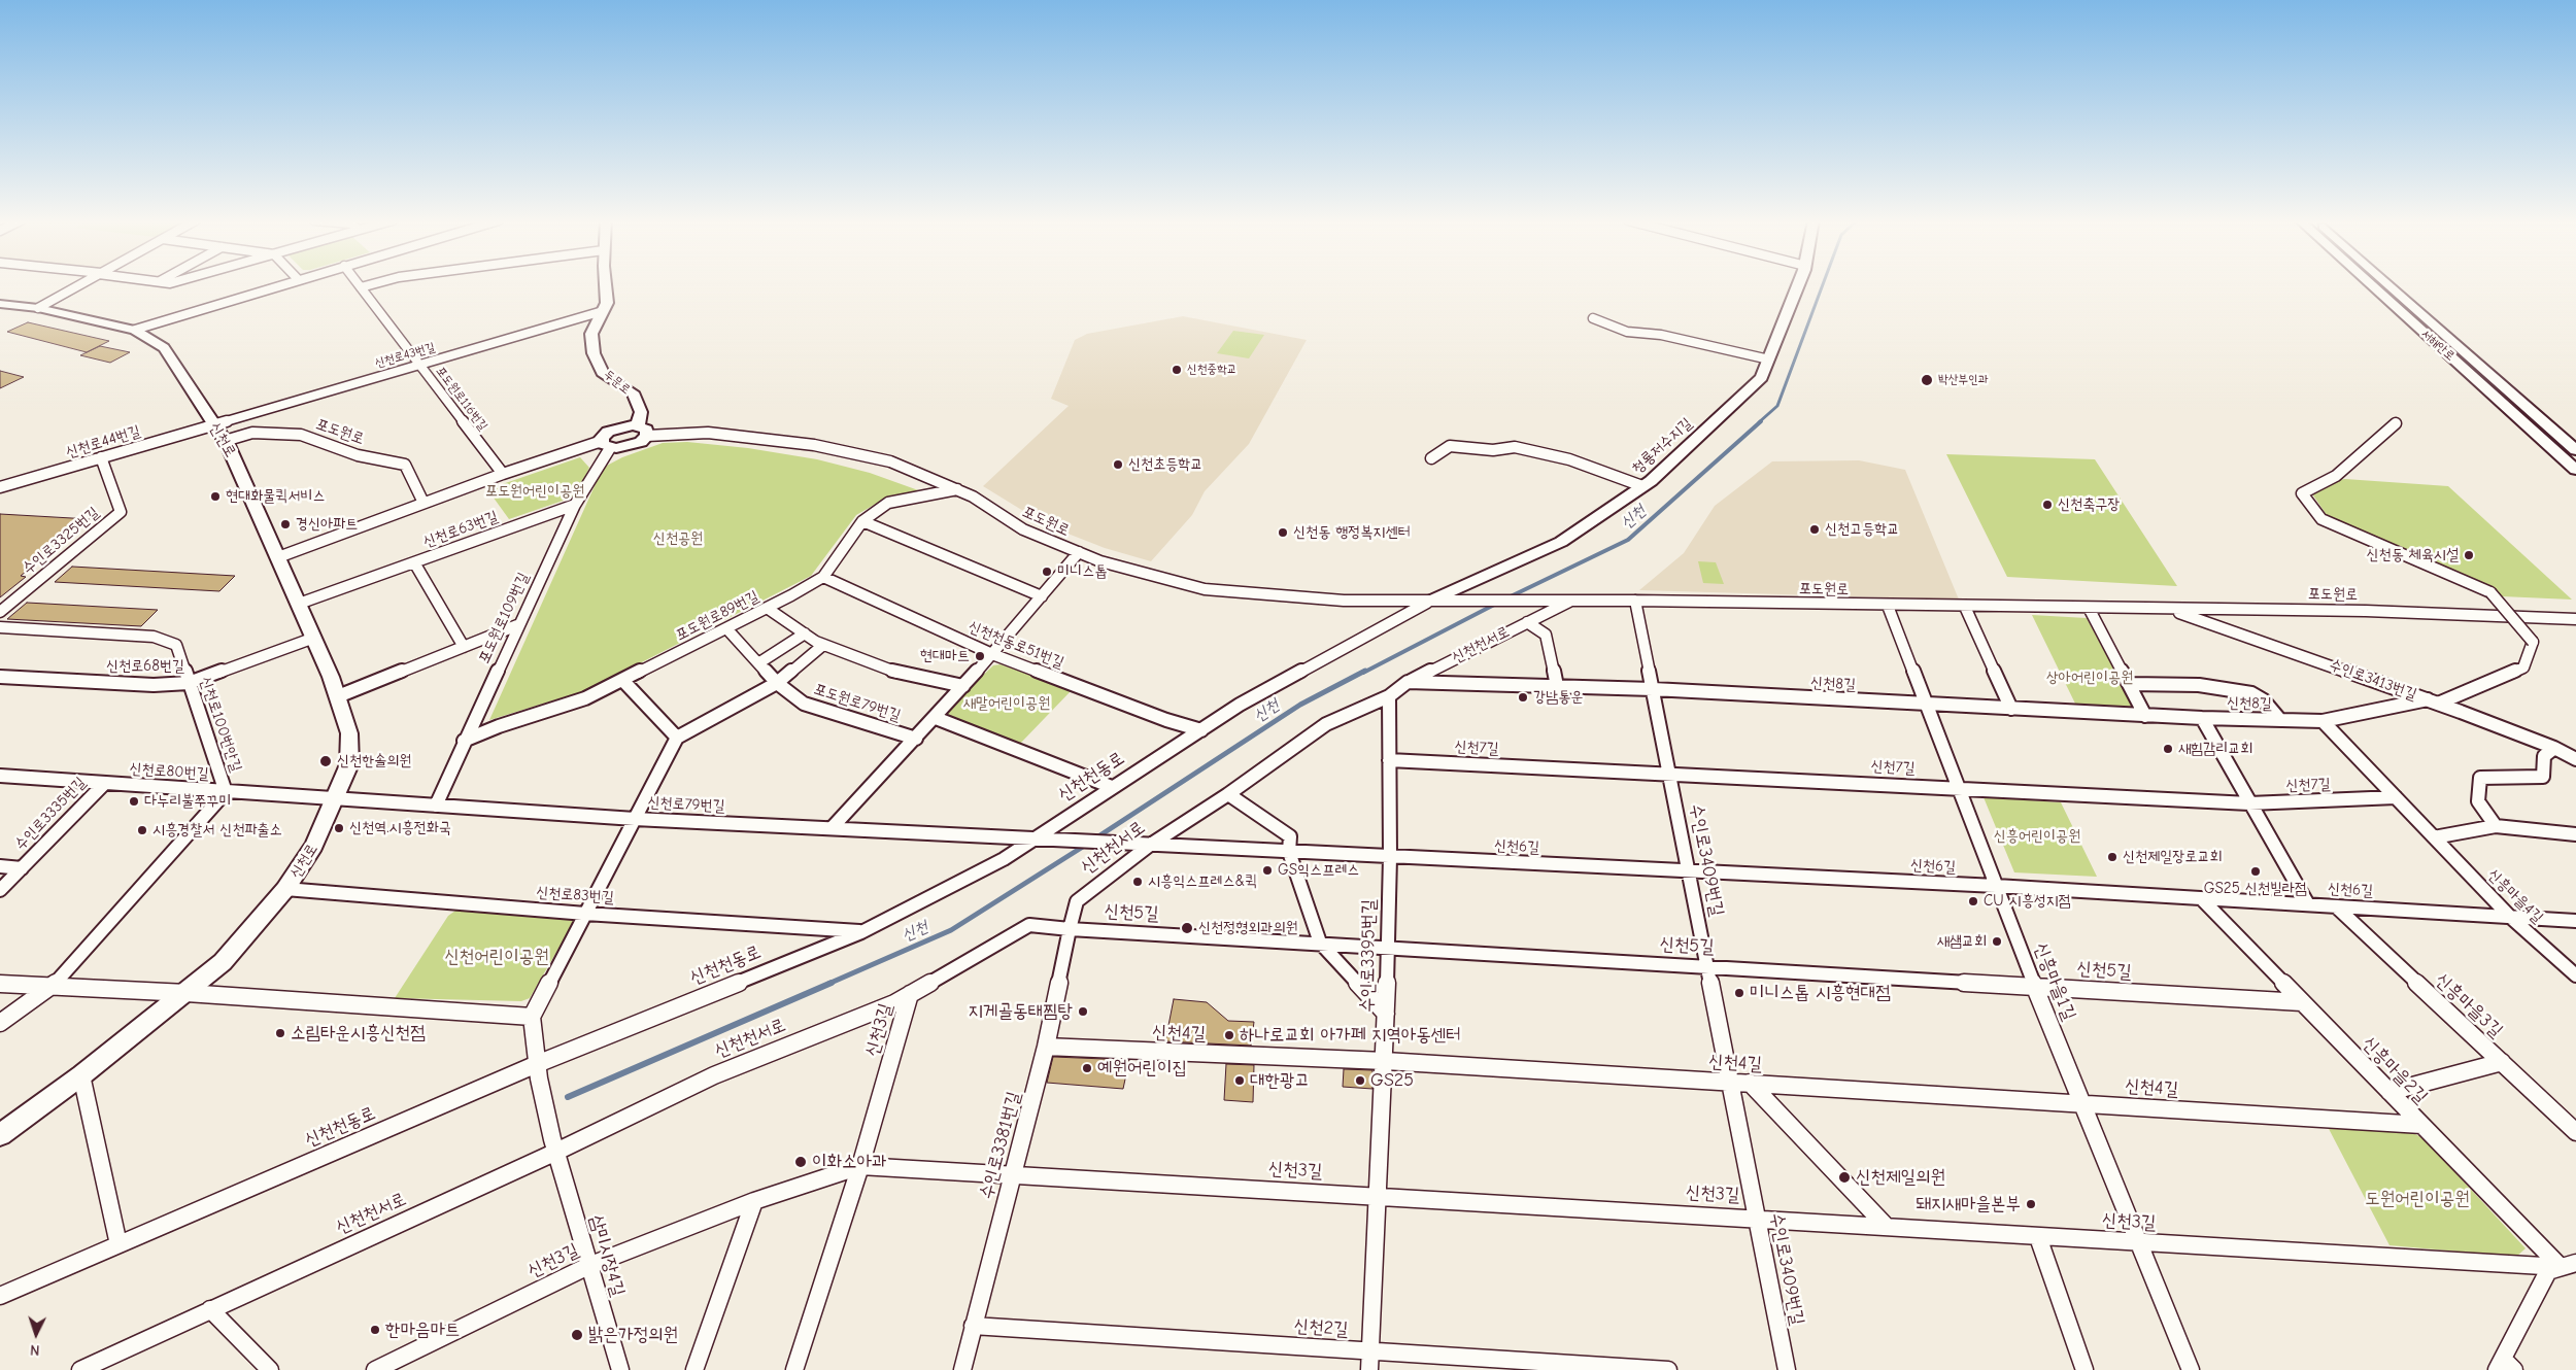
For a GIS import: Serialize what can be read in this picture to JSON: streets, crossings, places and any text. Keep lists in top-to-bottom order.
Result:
{
  "streets": {
    "street": [
      "서해안로",
      "신천로43번길",
      "두문로",
      "포도원로116번길",
      "포도원로",
      "신천로",
      "신천로44번길",
      "청룡저수지길",
      "신천로63번길",
      "수인로3325번길",
      "포도원로89번길",
      "포도원로109번길",
      "신천천동로51번길",
      "신천천서로",
      "신천로68번길",
      "수인로3413번길",
      "신천8길",
      "포도원로79번길",
      "신천로100번안길",
      "신천7길",
      "신천로80번길",
      "신천천동로",
      "신천로79번길",
      "수인로3335번길",
      "신천6길",
      "수인로3409번길",
      "신천로83번길",
      "신흥마을4길",
      "신천5길",
      "수인로3395번길",
      "신흥마을1길",
      "신흥마을3길",
      "신천3길",
      "신천4길",
      "신흥마을2길",
      "수인로3381번길",
      "삼미시장4길",
      "신천2길"
    ]
  },
  "crossings": [
    ["신천로43번길", "두문로"],
    ["신천로43번길", "포도원로116번길"],
    ["신천로43번길", "신천로"],
    ["신천로43번길", "신천로44번길"],
    ["두문로", "포도원로"],
    ["포도원로", "신천로"],
    ["포도원로", "청룡저수지길"],
    ["포도원로", "포도원로89번길"],
    ["포도원로", "신천천서로"],
    ["포도원로", "수인로3413번길"],
    ["포도원로", "포도원로79번길"],
    ["포도원로", "신천천동로"],
    ["포도원로", "수인로3409번길"],
    ["포도원로", "신흥마을1길"],
    ["신천로", "신천로44번길"],
    ["신천로", "신천로63번길"],
    ["신천로", "신천로68번길"],
    ["신천로", "신천로80번길"],
    ["신천로", "신천로79번길"],
    ["신천로", "신천로83번길"],
    ["신천로44번길", "수인로3325번길"],
    ["청룡저수지길", "신천천동로"],
    ["신천로63번길", "포도원로109번길"],
    ["포도원로89번길", "포도원로109번길"],
    ["포도원로89번길", "신천천동로51번길"],
    ["포도원로89번길", "포도원로79번길"],
    ["포도원로109번길", "신천로79번길"],
    ["신천천동로51번길", "포도원로79번길"],
    ["신천천동로51번길", "신천천동로"],
    ["신천천서로", "신천8길"],
    ["신천천서로", "신천6길"],
    ["신천천서로", "신천5길"],
    ["신천천서로", "수인로3395번길"],
    ["신천천서로", "신천3길"],
    ["신천천서로", "수인로3381번길"],
    ["신천천서로", "삼미시장4길"],
    ["신천로68번길", "신천로100번안길"],
    ["수인로3413번길", "신천8길"],
    ["신천8길", "수인로3409번길"],
    ["신천8길", "신흥마을4길"],
    ["신천8길", "신흥마을1길"],
    ["포도원로79번길", "신천로79번길"],
    ["신천로100번안길", "신천로80번길"],
    ["신천7길", "수인로3409번길"],
    ["신천7길", "신흥마을4길"],
    ["신천7길", "수인로3395번길"],
    ["신천7길", "신흥마을1길"],
    ["신천로80번길", "신천로79번길"],
    ["신천로80번길", "수인로3335번길"],
    ["신천천동로", "신천로79번길"],
    ["신천천동로", "신천로83번길"],
    ["신천천동로", "삼미시장4길"],
    ["신천로79번길", "신천6길"],
    ["신천6길", "수인로3409번길"],
    ["신천6길", "신흥마을4길"],
    ["신천6길", "수인로3395번길"],
    ["신천6길", "신흥마을1길"],
    ["신천6길", "신흥마을3길"],
    ["신천6길", "신흥마을2길"],
    ["수인로3409번길", "신천5길"],
    ["수인로3409번길", "신천3길"],
    ["수인로3409번길", "신천4길"],
    ["신천5길", "수인로3395번길"],
    ["신천5길", "신흥마을1길"],
    ["신천5길", "신흥마을2길"],
    ["신천5길", "수인로3381번길"],
    ["수인로3395번길", "신천3길"],
    ["수인로3395번길", "신천4길"],
    ["수인로3395번길", "신천2길"],
    ["신흥마을1길", "신천3길"],
    ["신흥마을1길", "신천4길"],
    ["신천3길", "신흥마을2길"],
    ["신천3길", "수인로3381번길"],
    ["신천3길", "삼미시장4길"],
    ["신천4길", "신흥마을2길"],
    ["신천4길", "수인로3381번길"],
    ["수인로3381번길", "신천2길"]
  ],
  "water": ["신천"],
  "parks": [
    "포도원어린이공원",
    "신천공원",
    "상아어린이공원",
    "새말어린이공원",
    "신흥어린이공원",
    "신천어린이공원",
    "도원어린이공원"
  ],
  "places": [
    "신천중학교",
    "박산부인과",
    "신천초등학교",
    "현대화물퀵서비스",
    "신천축구장",
    "경신아파트",
    "신천고등학교",
    "신천동 행정복지센터",
    "신천동 체육시설",
    "미니스톱",
    "현대마트",
    "강남통운",
    "새힘감리교회",
    "신천한솔의원",
    "다누리불쭈꾸미",
    "신천역.시흥전화국",
    "시흥경찰서 신천파출소",
    "신천제일장로교회",
    "GS익스프레스",
    "GS25 신천빌라점",
    "시흥익스프레스&퀵",
    "CU 시흥성지점",
    "신천정형외과의원",
    "새샘교회",
    "미니스톱 시흥현대점",
    "지게골동태찜탕",
    "소림타운시흥신천점",
    "하나로교회 아가페 지역아동센터",
    "예원어린이집",
    "대한광고",
    "GS25",
    "이화소아과",
    "신천제일의원",
    "돼지새마을본부",
    "한마음마트",
    "밝은가정의원"
  ],
  "north": "bottom"
}
